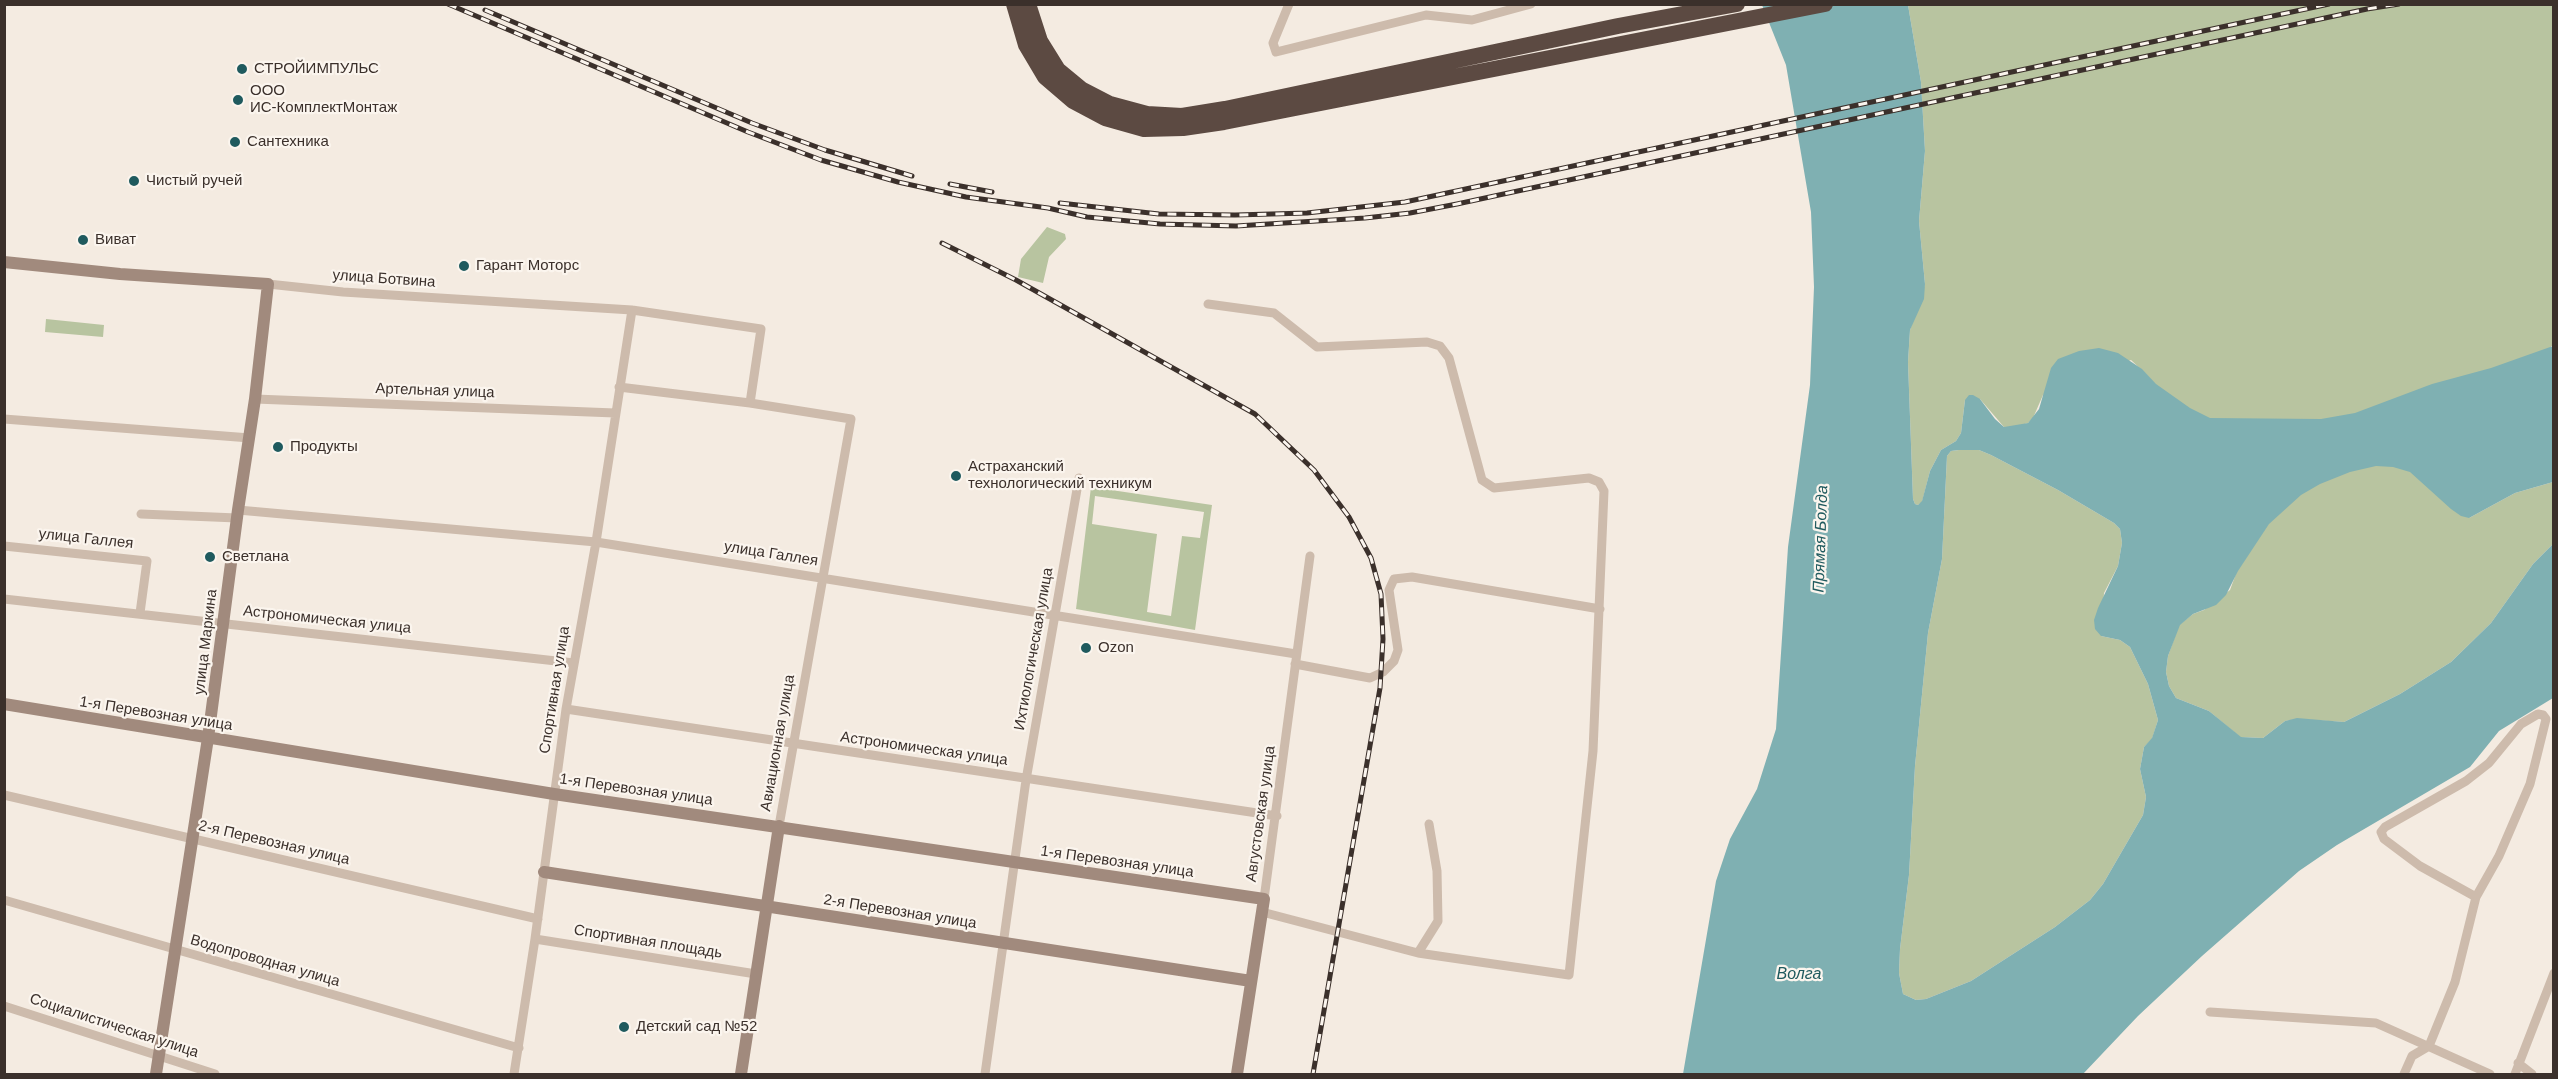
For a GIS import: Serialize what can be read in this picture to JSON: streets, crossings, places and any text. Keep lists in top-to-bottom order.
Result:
{
  "streets": {
    "street": [
      "улица Ботвина",
      "Артельная улица",
      "улица Галлея",
      "Астрономическая улица",
      "улица Маркина",
      "Ихтиологическая улица",
      "Спортивная улица",
      "1-я Перевозная улица",
      "Авиационная улица",
      "Августовская улица",
      "2-я Перевозная улица",
      "Спортивная площадь",
      "Водопроводная улица",
      "Социалистическая улица"
    ]
  },
  "crossings": [
    ["улица Ботвина", "улица Маркина"],
    ["улица Ботвина", "Спортивная улица"],
    ["улица Ботвина", "Авиационная улица"],
    ["Артельная улица", "улица Маркина"],
    ["Артельная улица", "Спортивная улица"],
    ["улица Галлея", "Астрономическая улица"],
    ["улица Галлея", "улица Маркина"],
    ["улица Галлея", "Ихтиологическая улица"],
    ["улица Галлея", "Спортивная улица"],
    ["улица Галлея", "Авиационная улица"],
    ["улица Галлея", "Августовская улица"],
    ["Астрономическая улица", "улица Маркина"],
    ["Астрономическая улица", "Ихтиологическая улица"],
    ["Астрономическая улица", "Спортивная улица"],
    ["Астрономическая улица", "Авиационная улица"],
    ["Астрономическая улица", "Августовская улица"],
    ["улица Маркина", "1-я Перевозная улица"],
    ["улица Маркина", "2-я Перевозная улица"],
    ["улица Маркина", "Водопроводная улица"],
    ["улица Маркина", "Социалистическая улица"],
    ["Ихтиологическая улица", "1-я Перевозная улица"],
    ["Ихтиологическая улица", "2-я Перевозная улица"],
    ["Спортивная улица", "1-я Перевозная улица"],
    ["Спортивная улица", "2-я Перевозная улица"],
    ["Спортивная улица", "Спортивная площадь"],
    ["Спортивная улица", "Водопроводная улица"],
    ["1-я Перевозная улица", "Авиационная улица"],
    ["1-я Перевозная улица", "Августовская улица"],
    ["Авиационная улица", "2-я Перевозная улица"],
    ["Авиационная улица", "Спортивная площадь"],
    ["Августовская улица", "2-я Перевозная улица"]
  ],
  "water": ["Прямая Болда", "Волга"],
  "places": [
    "СТРОЙИМПУЛЬС",
    "ООО ИС-КомплектМонтаж",
    "Сантехника",
    "Чистый ручей",
    "Виват",
    "Гарант Моторс",
    "Продукты",
    "Астраханский технологический техникум",
    "Светлана",
    "Ozon",
    "Детский сад №52"
  ]
}
